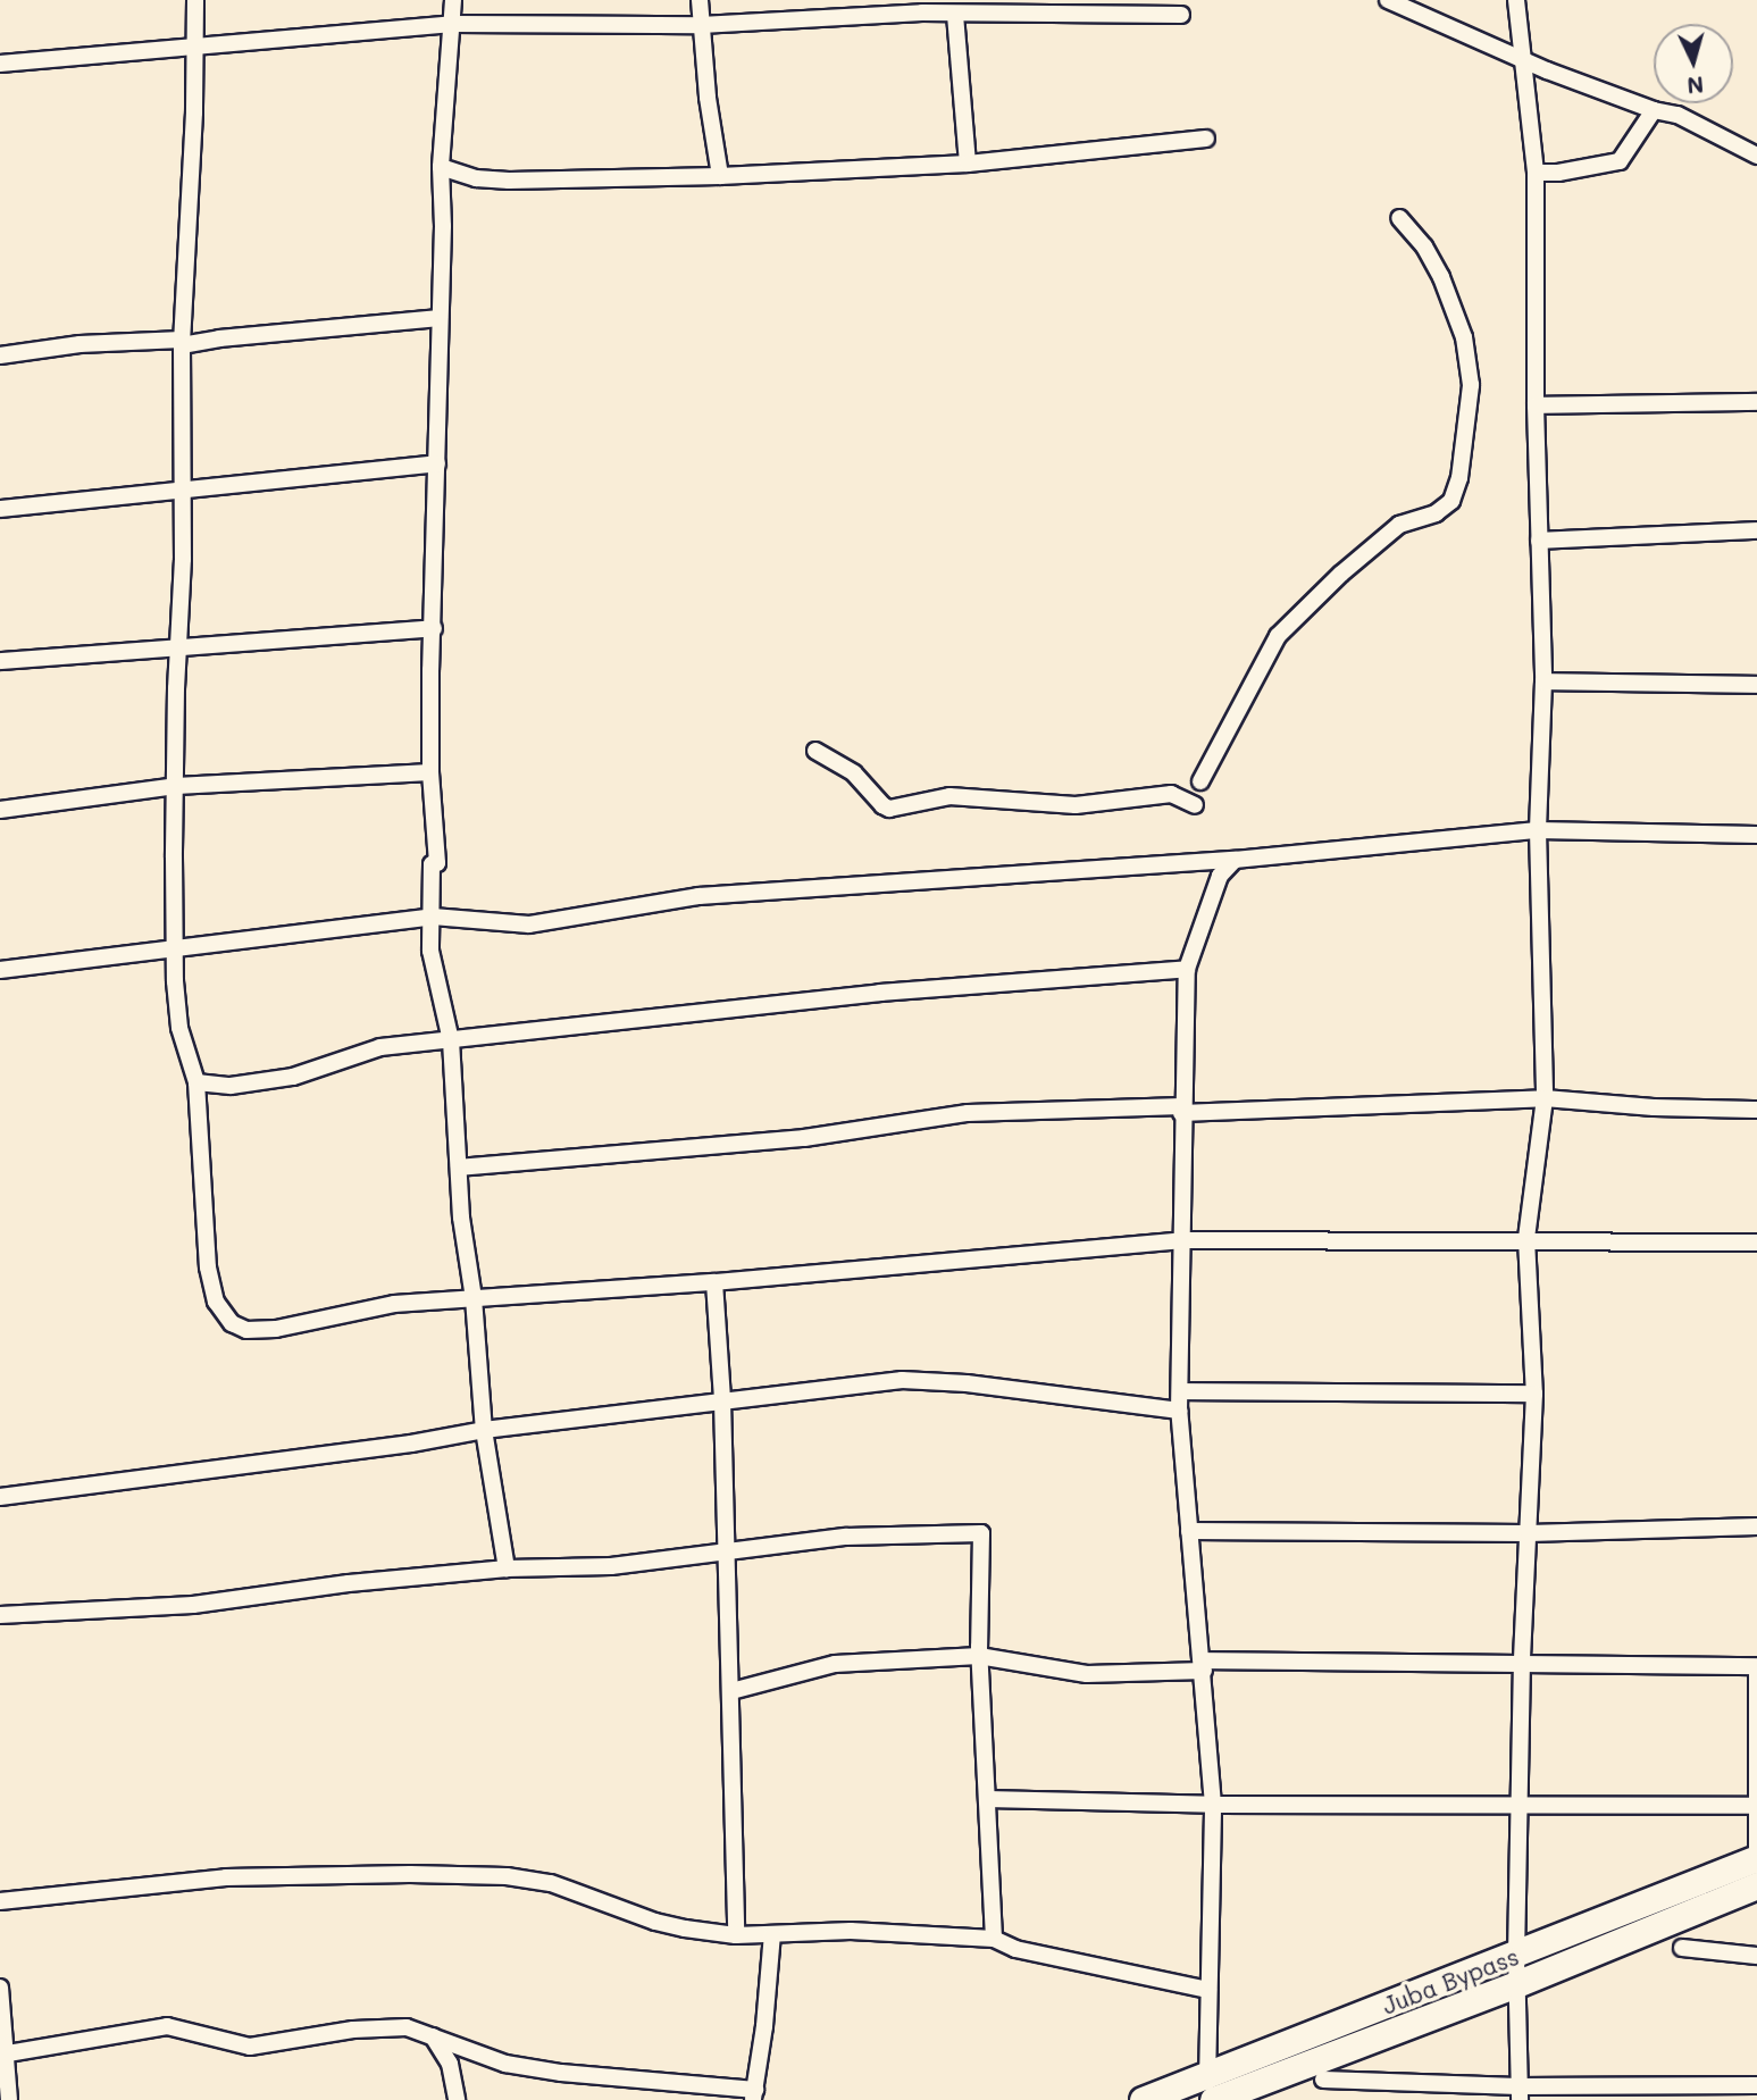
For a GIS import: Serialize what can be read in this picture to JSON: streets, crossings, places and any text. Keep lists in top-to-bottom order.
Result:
{
  "streets": {
    "main road": ["Juba Bypass"]
  },
  "north": "bottom"
}
